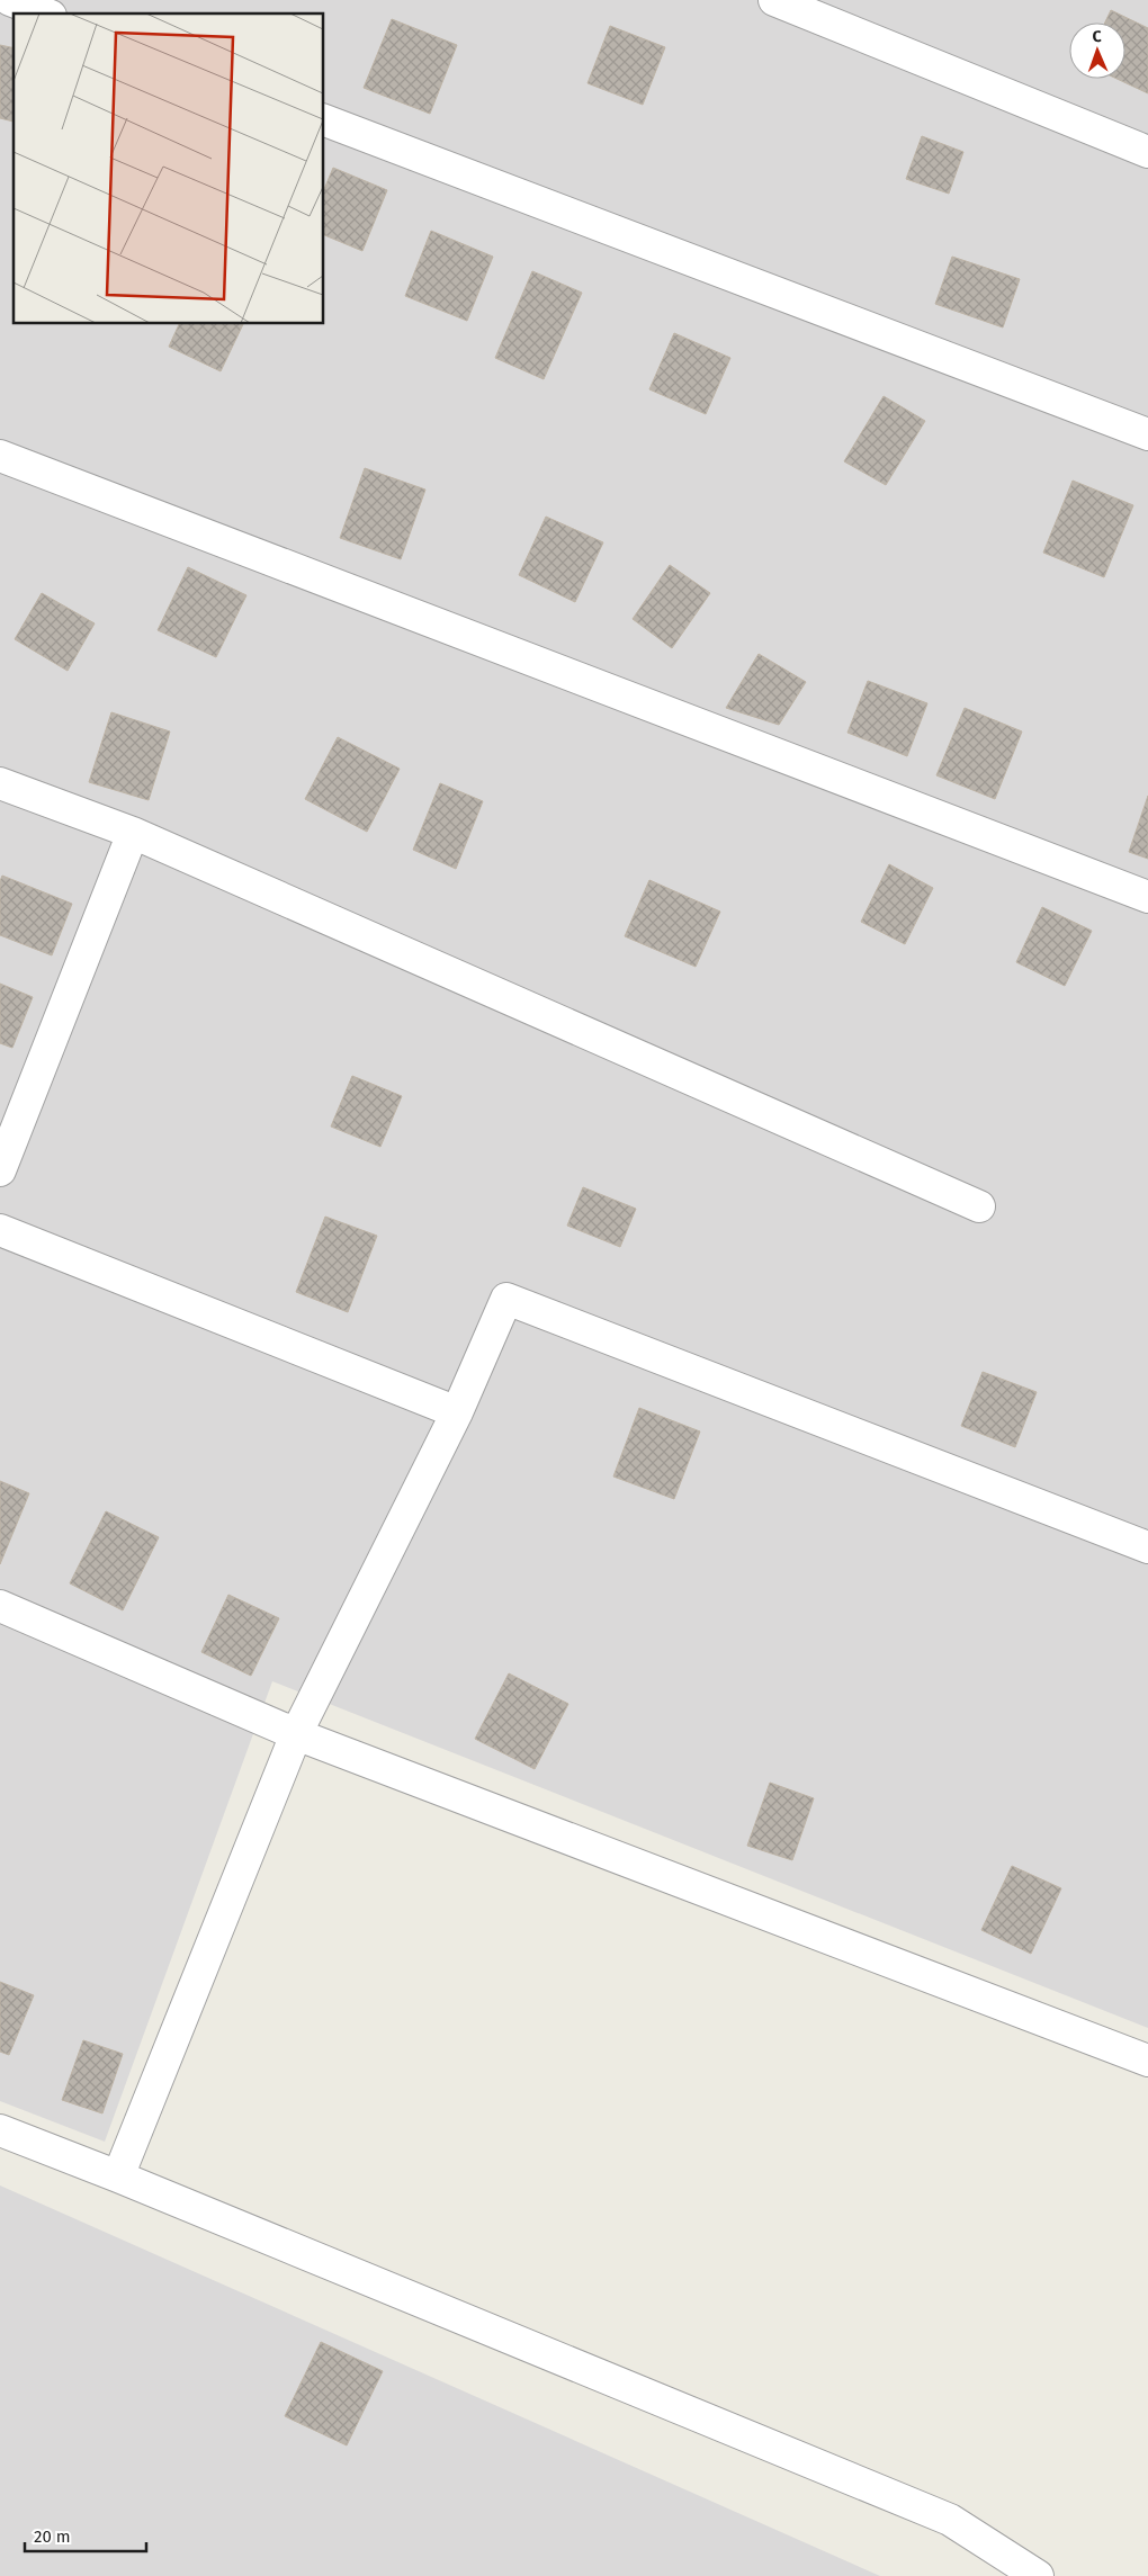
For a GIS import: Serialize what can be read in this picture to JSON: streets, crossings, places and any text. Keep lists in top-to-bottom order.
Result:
{
  "scale_bar": "20 m",
  "north": "top"
}
